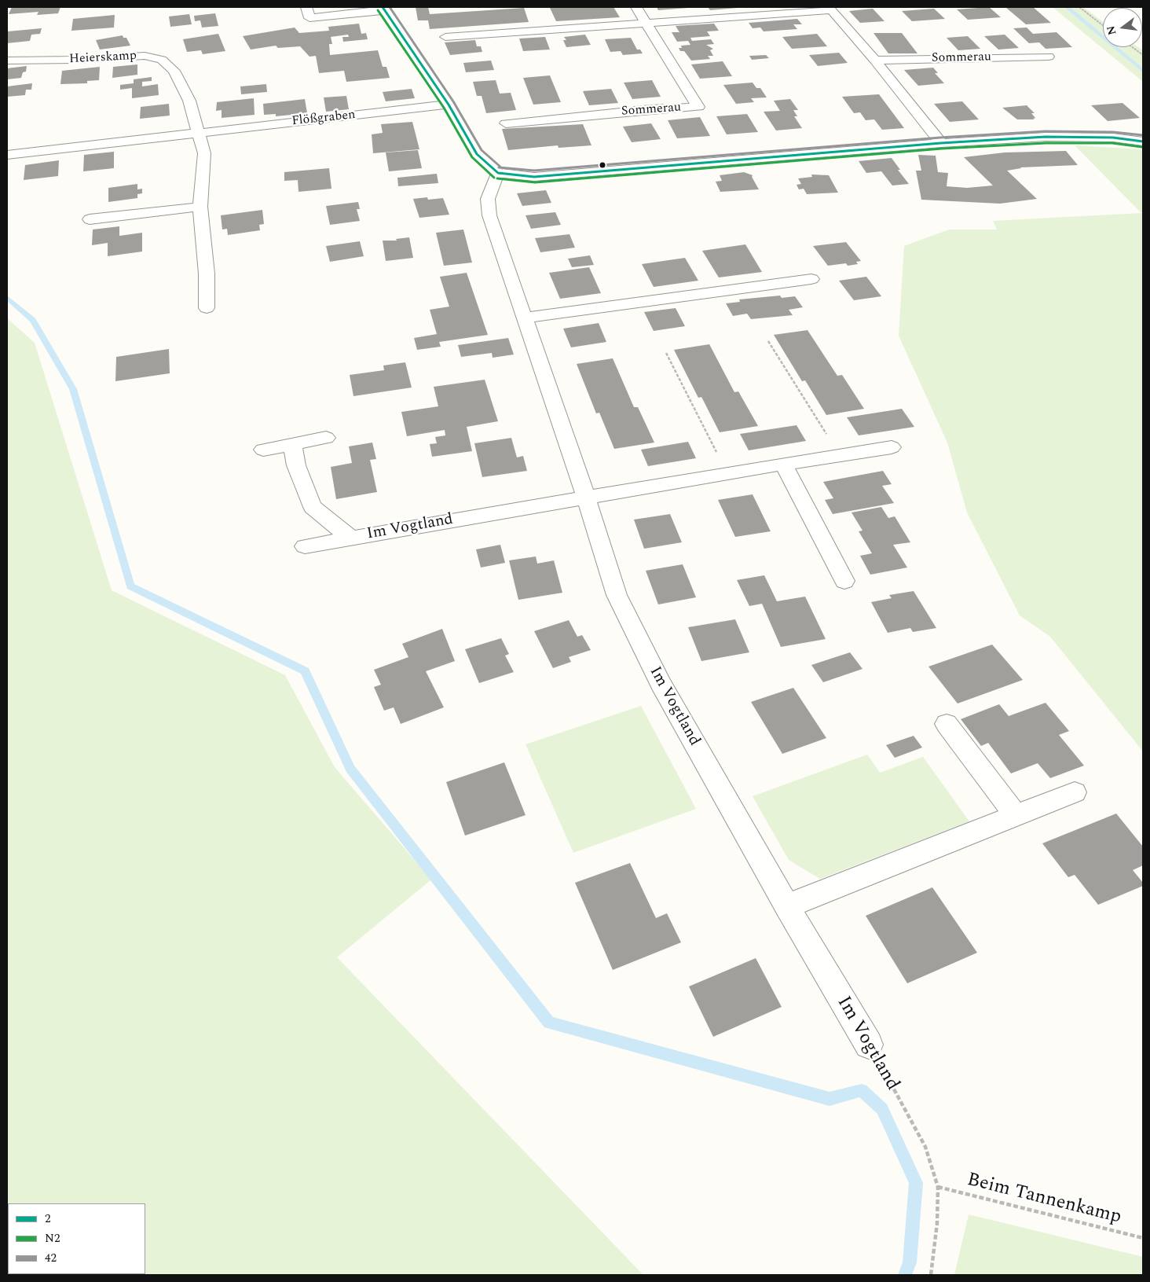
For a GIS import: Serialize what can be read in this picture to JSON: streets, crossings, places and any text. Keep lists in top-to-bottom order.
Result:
{
  "streets": {
    "street": [
      "Heierskamp",
      "Sommerau",
      "Flößgraben",
      "Im Vogtland"
    ],
    "path": ["Beim Tannenkamp"]
  },
  "crossings": [
    ["Heierskamp", "Flößgraben"],
    ["Im Vogtland", "Beim Tannenkamp"]
  ],
  "lines": ["transit line 2", "transit line 42", "transit line N2"],
  "legend": ["2", "N2", "42"],
  "north": "left"
}
